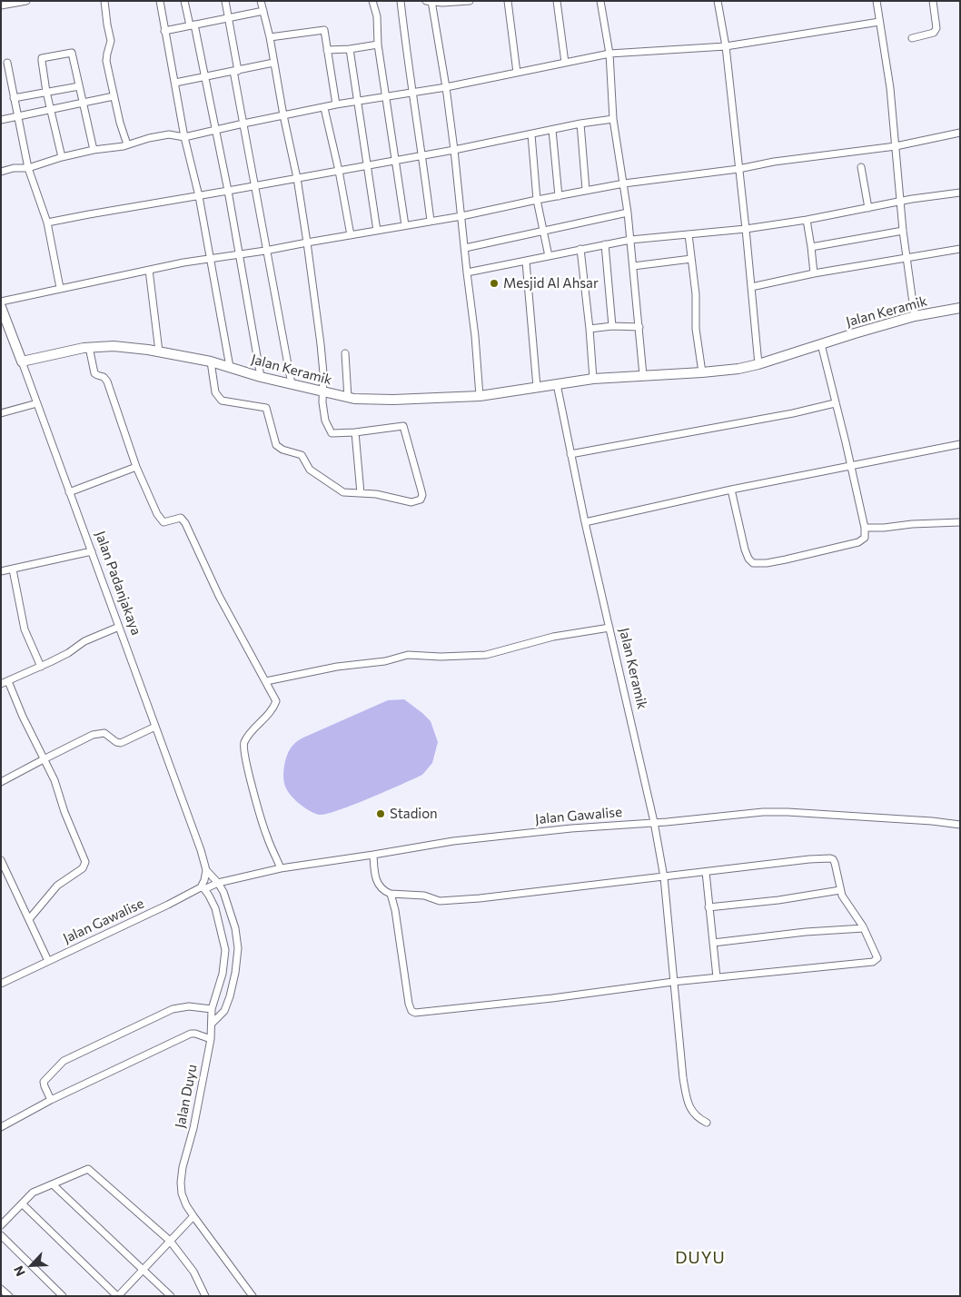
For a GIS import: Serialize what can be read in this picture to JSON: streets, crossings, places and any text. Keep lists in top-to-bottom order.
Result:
{
  "streets": {
    "street": [
      "Jalan Keramik",
      "Jalan Padanjakaya",
      "Jalan Gawalise",
      "Jalan Duyu"
    ]
  },
  "crossings": [
    ["Jalan Keramik", "Jalan Padanjakaya"],
    ["Jalan Keramik", "Jalan Gawalise"],
    ["Jalan Gawalise", "Jalan Duyu"]
  ],
  "districts": ["DUYU"],
  "places": ["Mesjid Al Ahsar", "Stadion"],
  "north": "bottom left"
}
